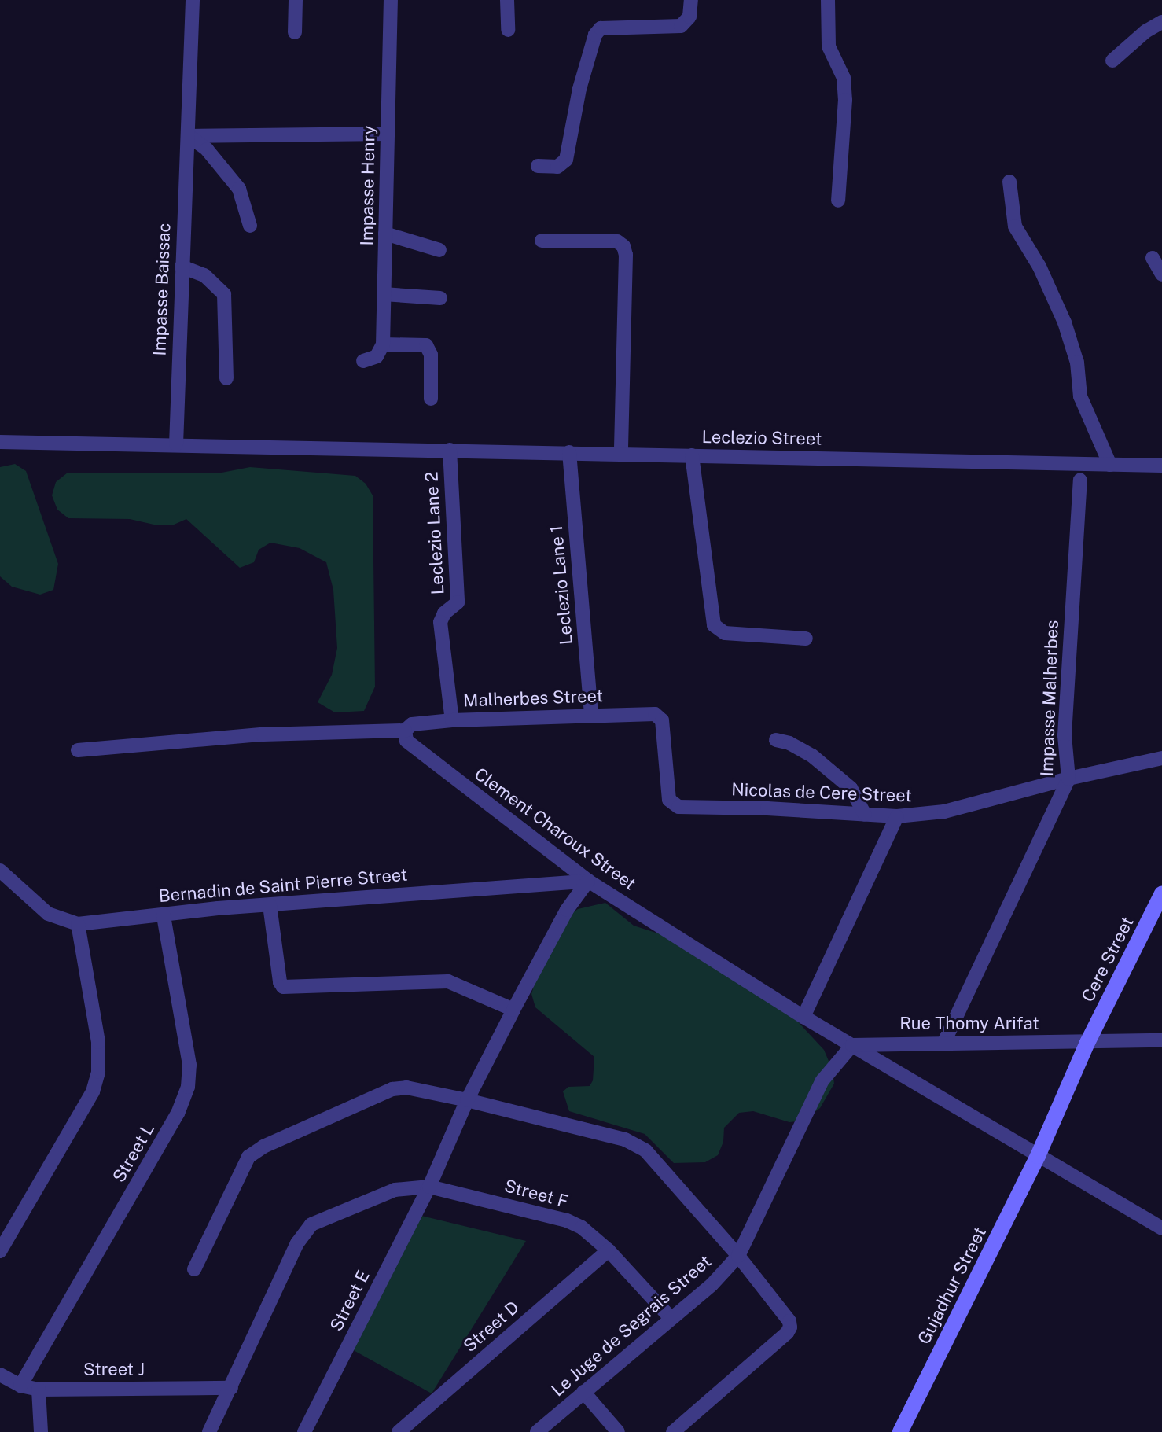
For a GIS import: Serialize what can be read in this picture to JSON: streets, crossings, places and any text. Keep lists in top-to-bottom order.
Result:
{
  "streets": {
    "street": [
      "Impasse Henry",
      "Impasse Baissac",
      "Leclezio Street",
      "Leclezio Lane 2",
      "Leclezio Lane 1",
      "Malherbes Street",
      "Impasse Malherbes",
      "Nicolas de Cere Street",
      "Clement Charoux Street",
      "Bernadin de Saint Pierre Street",
      "Cere Street",
      "Rue Thomy Arifat",
      "Street L",
      "Street F",
      "Gujadhur Street",
      "Street E",
      "Le Juge de Segrais Street",
      "Street D",
      "Street J"
    ]
  },
  "crossings": [
    ["Impasse Baissac", "Leclezio Street"],
    ["Leclezio Street", "Leclezio Lane 2"],
    ["Leclezio Street", "Leclezio Lane 1"],
    ["Leclezio Lane 2", "Malherbes Street"],
    ["Leclezio Lane 1", "Malherbes Street"],
    ["Malherbes Street", "Nicolas de Cere Street"],
    ["Malherbes Street", "Clement Charoux Street"],
    ["Impasse Malherbes", "Nicolas de Cere Street"],
    ["Impasse Malherbes", "Rue Thomy Arifat"],
    ["Clement Charoux Street", "Bernadin de Saint Pierre Street"],
    ["Clement Charoux Street", "Cere Street"],
    ["Clement Charoux Street", "Rue Thomy Arifat"],
    ["Clement Charoux Street", "Gujadhur Street"],
    ["Clement Charoux Street", "Street E"],
    ["Clement Charoux Street", "Le Juge de Segrais Street"],
    ["Bernadin de Saint Pierre Street", "Street L"],
    ["Bernadin de Saint Pierre Street", "Street E"],
    ["Cere Street", "Rue Thomy Arifat"],
    ["Cere Street", "Gujadhur Street"],
    ["Rue Thomy Arifat", "Le Juge de Segrais Street"],
    ["Street L", "Street J"],
    ["Street F", "Street E"],
    ["Street F", "Le Juge de Segrais Street"],
    ["Street F", "Street D"],
    ["Street F", "Street J"]
  ]
}
